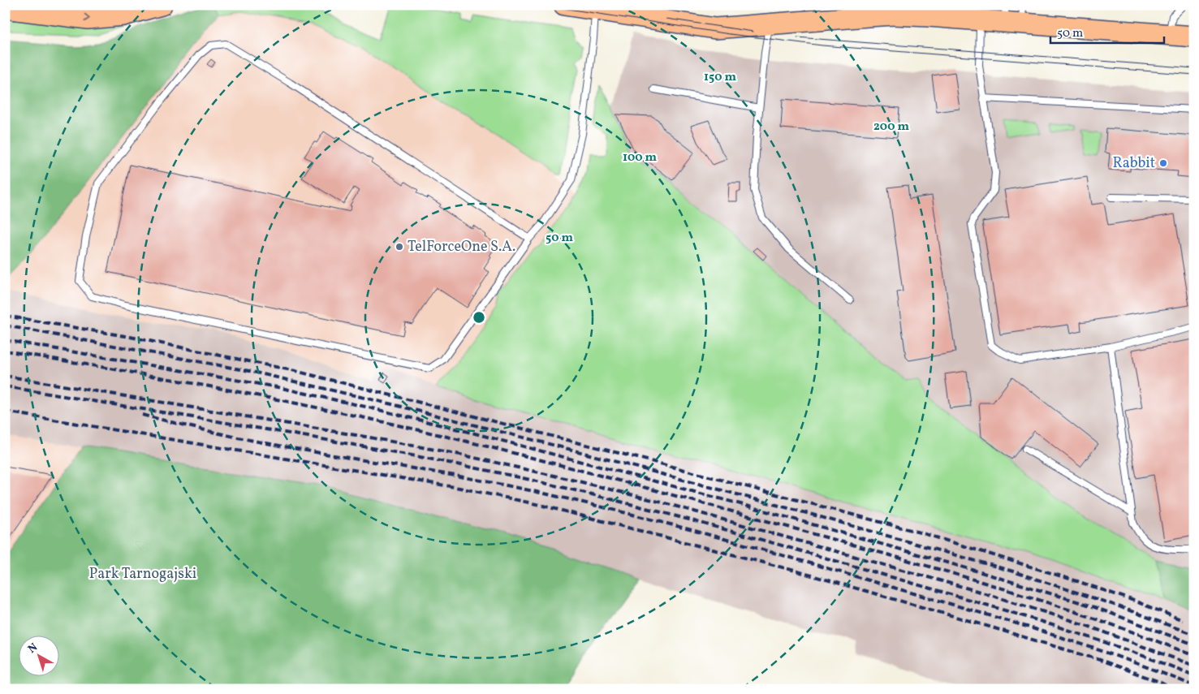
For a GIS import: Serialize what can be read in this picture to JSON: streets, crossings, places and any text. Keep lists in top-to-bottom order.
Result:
{
  "parks": ["Park Tarnogajski"],
  "places": ["Rabbit", "TelForceOne S.A."],
  "scale_bar": "50 m",
  "north": "top left",
  "rings": [
    "150 m",
    "200 m",
    "100 m",
    "50 m"
  ]
}
